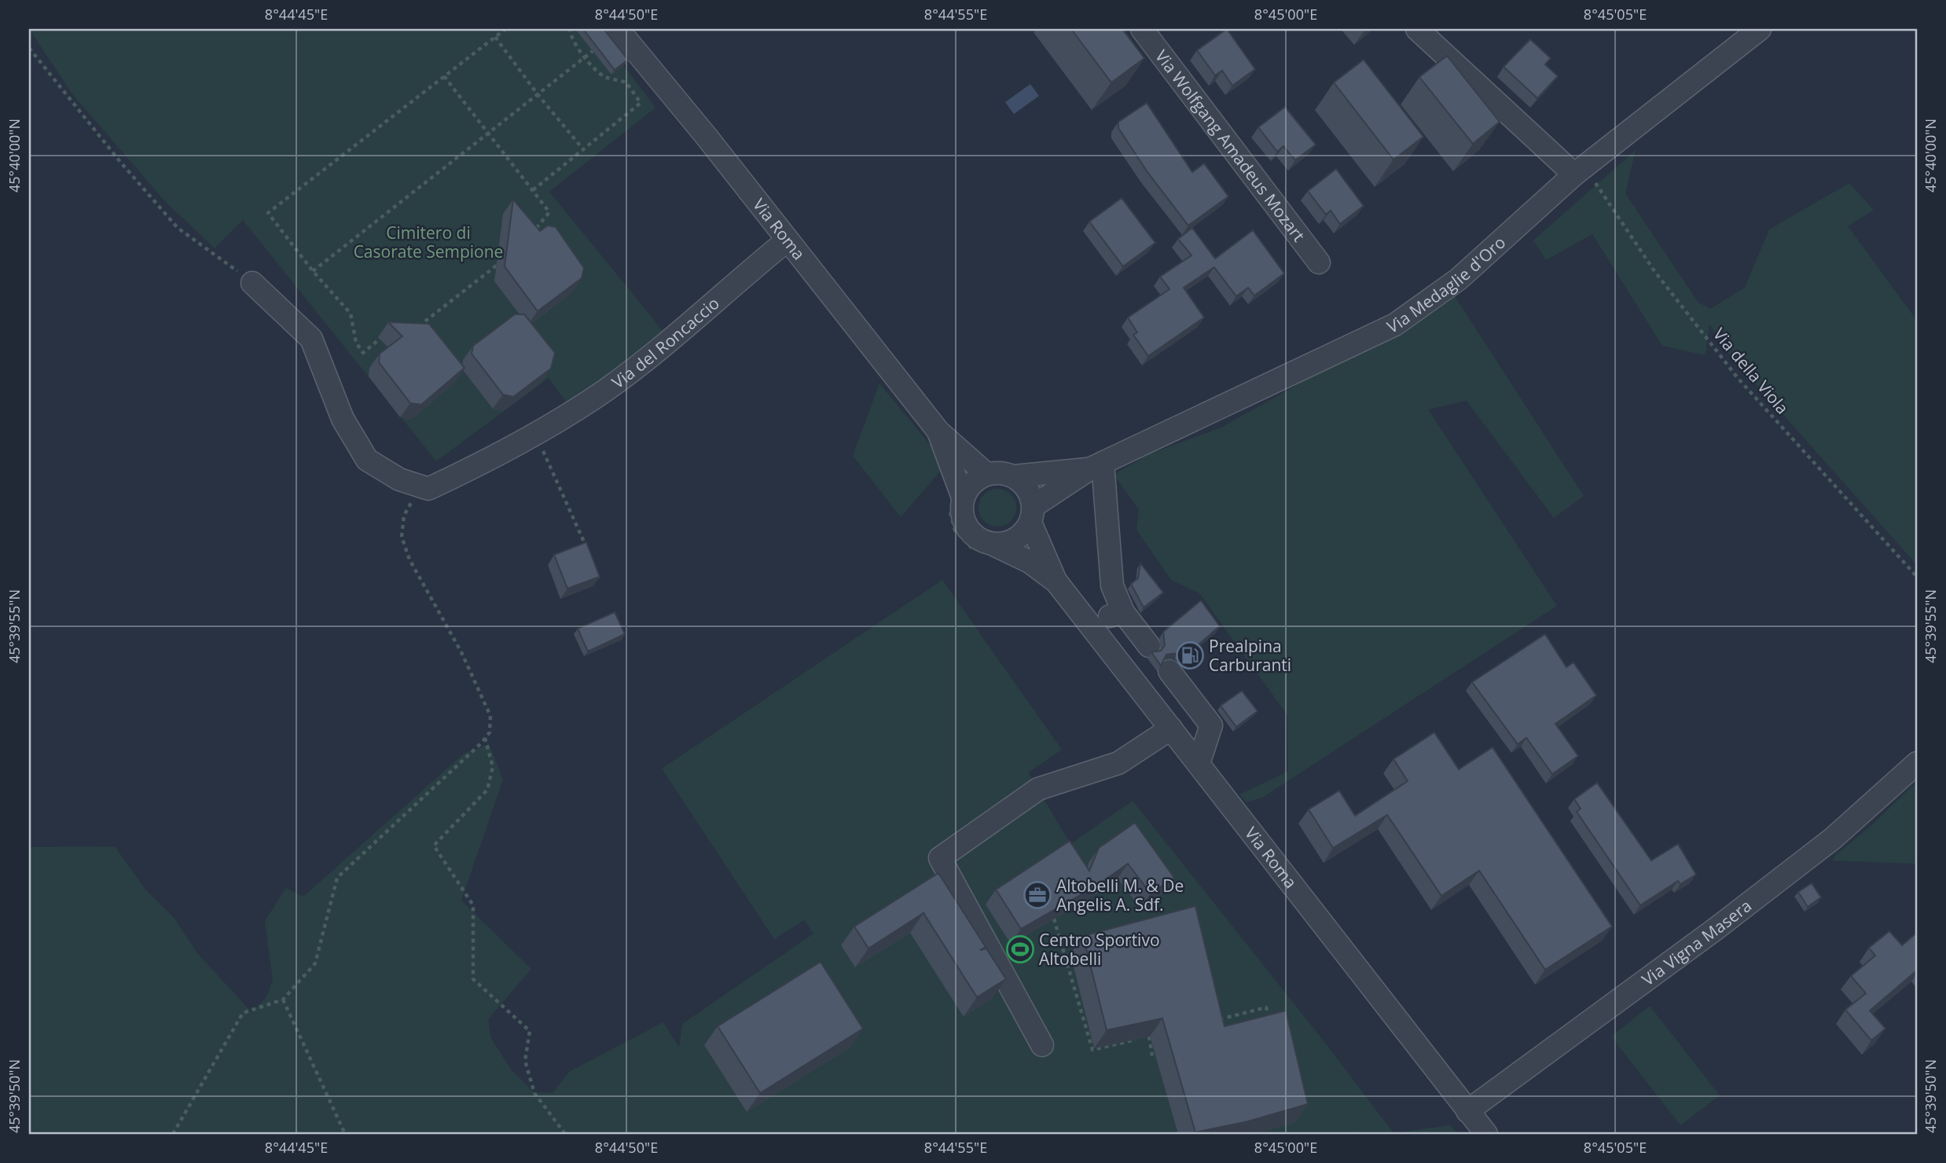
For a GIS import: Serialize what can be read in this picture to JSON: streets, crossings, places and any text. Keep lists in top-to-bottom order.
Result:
{
  "streets": {
    "street": [
      "Via Wolfgang Amadeus Mozart",
      "Via Roma",
      "Via Medaglie d'Oro",
      "Via del Roncaccio",
      "Via Vigna Masera"
    ],
    "path": ["Via della Viola"]
  },
  "crossings": [
    ["Via Roma", "Via Medaglie d'Oro"],
    ["Via Roma", "Via del Roncaccio"],
    ["Via Roma", "Via Vigna Masera"],
    ["Via Medaglie d'Oro", "Via della Viola"]
  ],
  "parks": ["Cimitero di Casorate Sempione"],
  "places": {
    "fuel station": ["Prealpina Carburanti"],
    "office": ["Altobelli M. & De Angelis A. Sdf."],
    "sports": ["Centro Sportivo Altobelli"]
  },
  "coordinates": [
    "8°44'45\"E",
    "8°44'50\"E",
    "8°44'55\"E",
    "8°45'00\"E",
    "8°45'05\"E",
    "45°40'00\"N",
    "45°39'55\"N",
    "45°39'50\"N"
  ]
}
